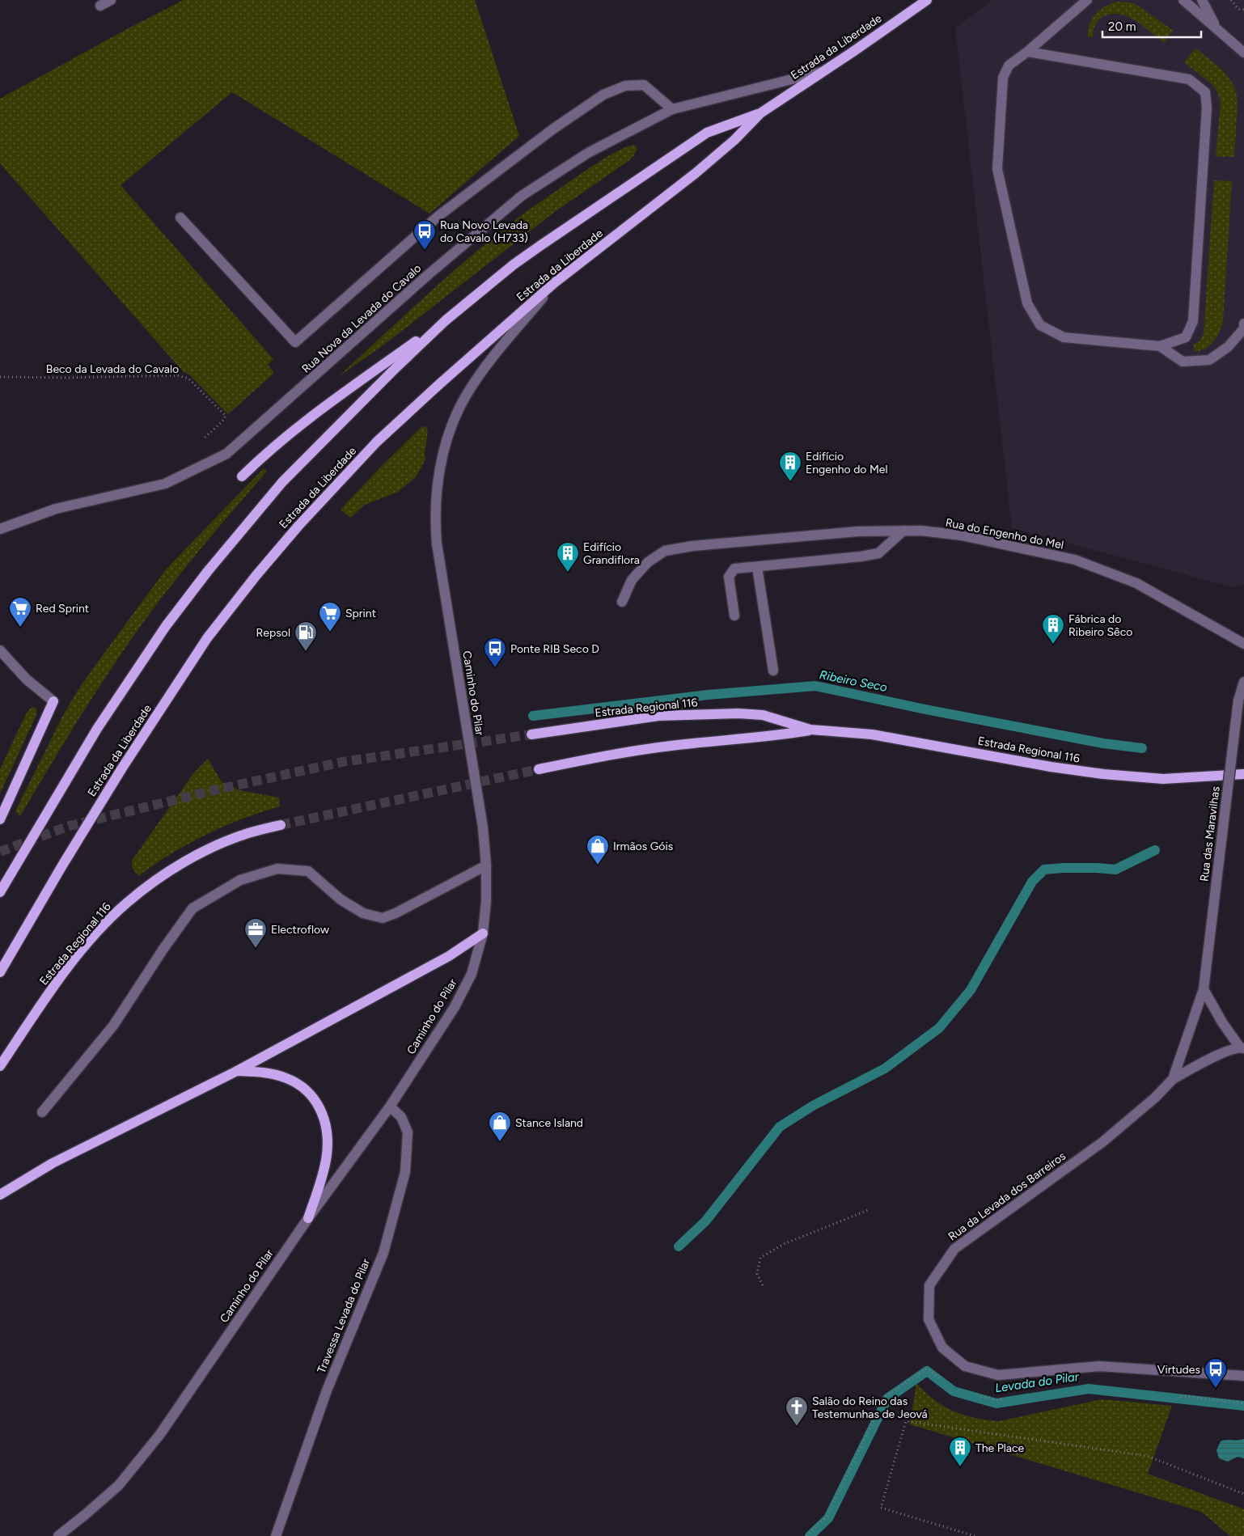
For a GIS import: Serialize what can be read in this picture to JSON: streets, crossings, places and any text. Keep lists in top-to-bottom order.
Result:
{
  "streets": {
    "main road": ["Estrada da Liberdade", "Estrada Regional 116"],
    "street": [
      "Rua Nova da Levada do Cavalo",
      "Rua do Engenho do Mel",
      "Caminho do Pilar",
      "Rua das Maravilhas",
      "Rua da Levada dos Barreiros",
      "Travessa Levada do Pilar"
    ],
    "path": ["Beco da Levada do Cavalo"]
  },
  "crossings": [
    ["Estrada da Liberdade", "Rua Nova da Levada do Cavalo"],
    ["Estrada da Liberdade", "Caminho do Pilar"],
    ["Caminho do Pilar", "Travessa Levada do Pilar"],
    ["Rua das Maravilhas", "Rua da Levada dos Barreiros"]
  ],
  "water": ["Ribeiro Seco", "Levada do Pilar"],
  "places": {
    "bus stop": ["Rua Novo Levada do Cavalo (H733)", "Ponte RIB Seco D", "Virtudes"],
    "building": [
      "Edifício Engenho do Mel",
      "Edifício Grandiflora",
      "Fábrica do Ribeiro Sêco",
      "The Place"
    ],
    "supermarket": ["Red Sprint", "Sprint"],
    "fuel station": ["Repsol"],
    "shop": ["Irmãos Góis", "Stance Island"],
    "office": ["Electroflow"],
    "church": ["Salão do Reino das Testemunhas de Jeová"]
  },
  "scale_bar": "20 m"
}
